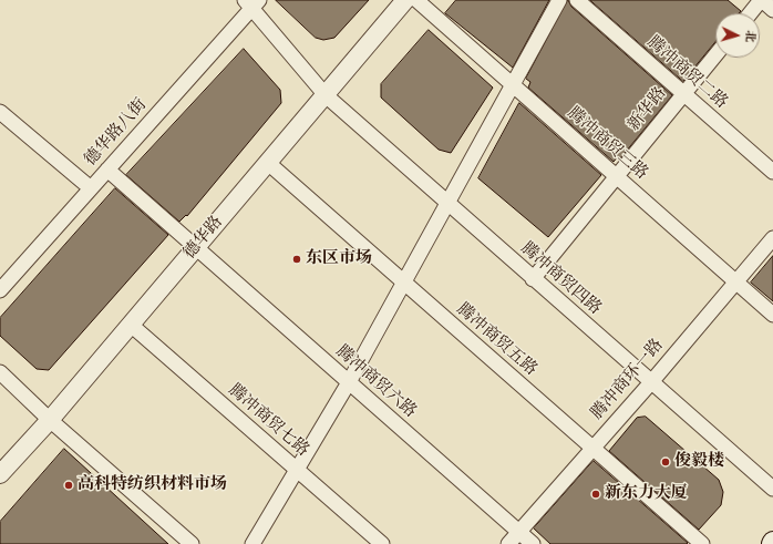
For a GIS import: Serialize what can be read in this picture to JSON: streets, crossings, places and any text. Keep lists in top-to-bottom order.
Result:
{
  "streets": {
    "street": [
      "腾冲商贸二路",
      "新华路",
      "德华路八街",
      "腾冲商贸三路",
      "德华路",
      "腾冲商贸四路",
      "腾冲商贸五路",
      "腾冲商环一路",
      "腾冲商贸六路",
      "腾冲商贸七路"
    ]
  },
  "crossings": [
    ["腾冲商贸二路", "新华路"],
    ["新华路", "腾冲商贸三路"],
    ["新华路", "腾冲商贸四路"],
    ["德华路八街", "腾冲商贸四路"],
    ["德华路八街", "腾冲商贸六路"],
    ["腾冲商贸三路", "腾冲商环一路"],
    ["德华路", "腾冲商贸四路"],
    ["德华路", "腾冲商贸五路"],
    ["德华路", "腾冲商贸六路"],
    ["德华路", "腾冲商贸七路"],
    ["腾冲商贸四路", "腾冲商环一路"],
    ["腾冲商贸五路", "腾冲商环一路"],
    ["腾冲商环一路", "腾冲商贸六路"]
  ],
  "places": [
    "东区市场",
    "俊毅楼",
    "高科特纺织材料市场",
    "新东力大厦"
  ],
  "north": "right"
}
